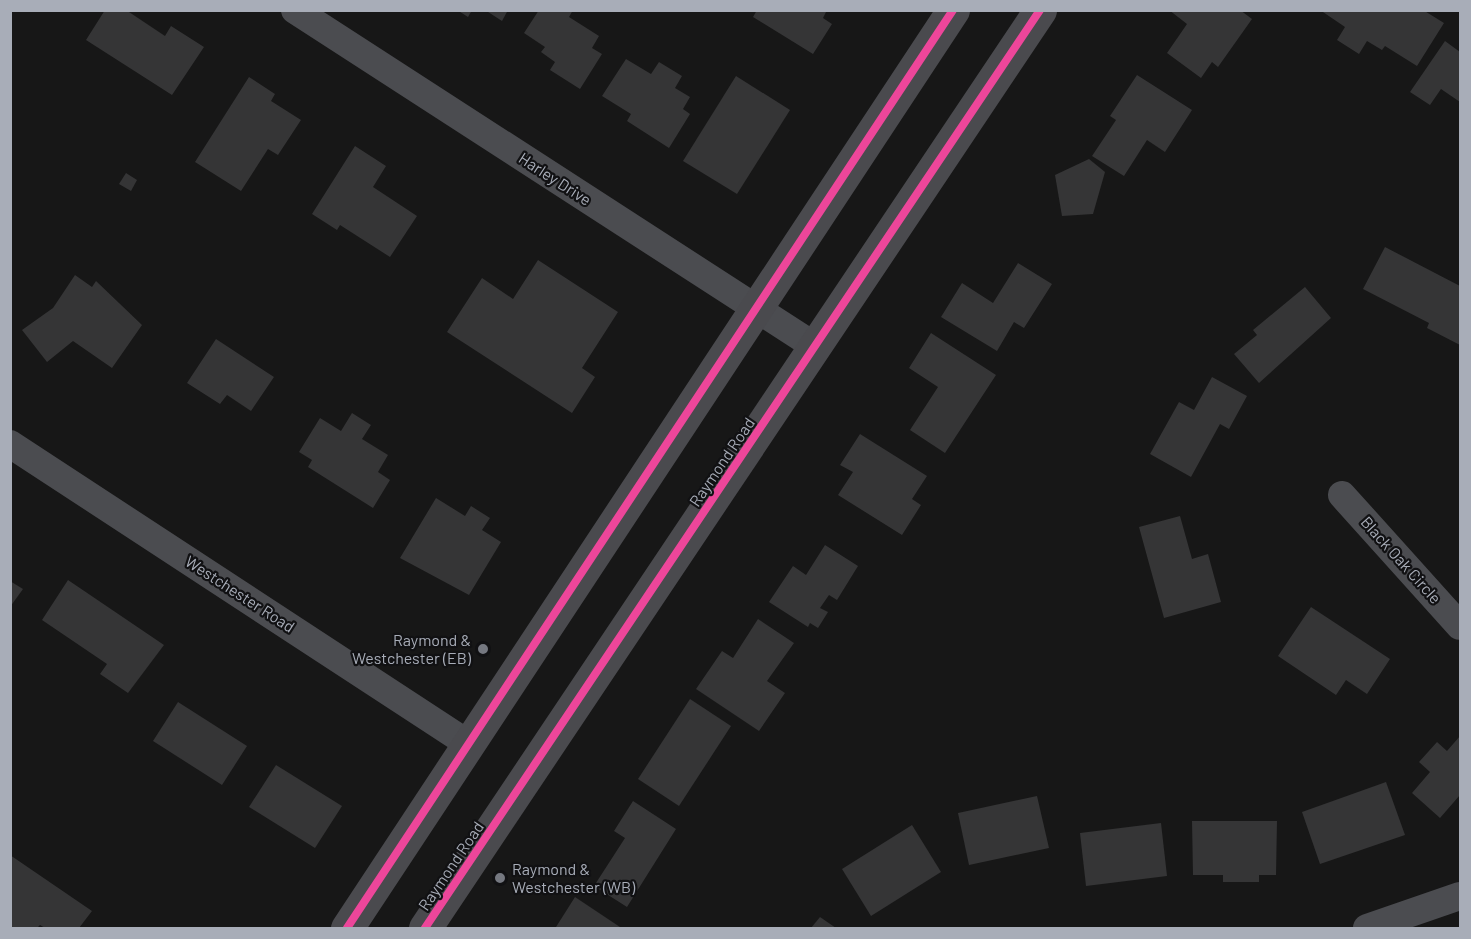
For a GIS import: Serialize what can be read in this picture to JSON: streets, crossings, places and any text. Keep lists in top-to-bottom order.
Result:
{
  "streets": {
    "main road": ["Raymond Road"],
    "street": ["Harley Drive", "Black Oak Circle", "Westchester Road"]
  },
  "crossings": [
    ["Harley Drive", "Raymond Road"]
  ],
  "places": ["Raymond & Westchester (EB)", "Raymond & Westchester (WB)"]
}
